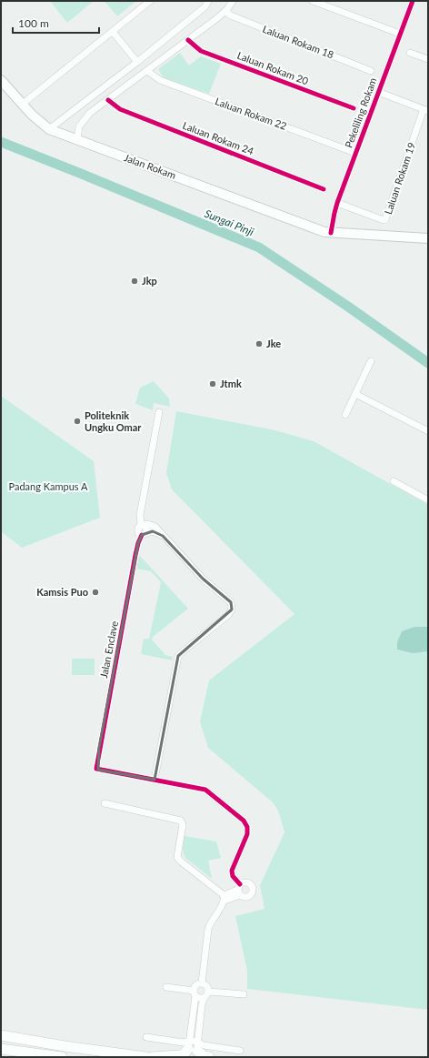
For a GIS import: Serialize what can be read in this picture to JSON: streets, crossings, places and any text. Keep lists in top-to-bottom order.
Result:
{
  "streets": {
    "main road": ["Jalan Rokam"],
    "street": [
      "Laluan Rokam 18",
      "Laluan Rokam 20",
      "Pekeliling Rokam",
      "Laluan Rokam 22",
      "Laluan Rokam 24",
      "Laluan Rokam 19",
      "Jalan Enclave"
    ]
  },
  "crossings": [
    ["Pekeliling Rokam", "Laluan Rokam 22"],
    ["Pekeliling Rokam", "Jalan Rokam"],
    ["Pekeliling Rokam", "Laluan Rokam 19"]
  ],
  "water": ["Sungai Pinji"],
  "parks": ["Padang Kampus A"],
  "places": [
    "Jkp",
    "Jke",
    "Jtmk",
    "Politeknik Ungku Omar",
    "Kamsis Puo"
  ],
  "scale_bar": "100 m"
}
